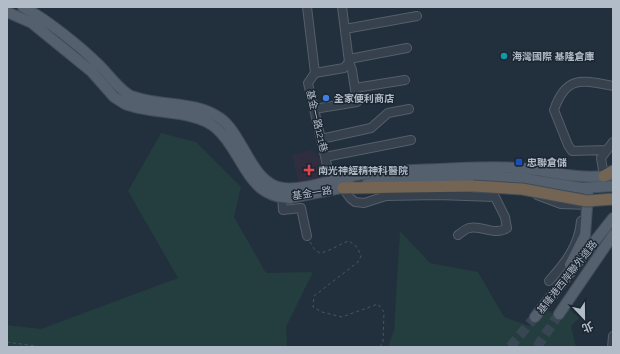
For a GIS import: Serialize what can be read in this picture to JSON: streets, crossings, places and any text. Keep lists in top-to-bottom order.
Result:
{
  "streets": {
    "main road": ["基金一路", "基隆港西岸聯外道路"],
    "street": ["基金一路121巷"]
  },
  "crossings": [
    ["基金一路121巷", "基金一路"]
  ],
  "places": {
    "other": ["海灣國際 基隆倉庫", "全家便利商店"],
    "transit": ["忠聯倉儲"],
    "health": ["南光神經精神科醫院"]
  },
  "north": "bottom"
}
